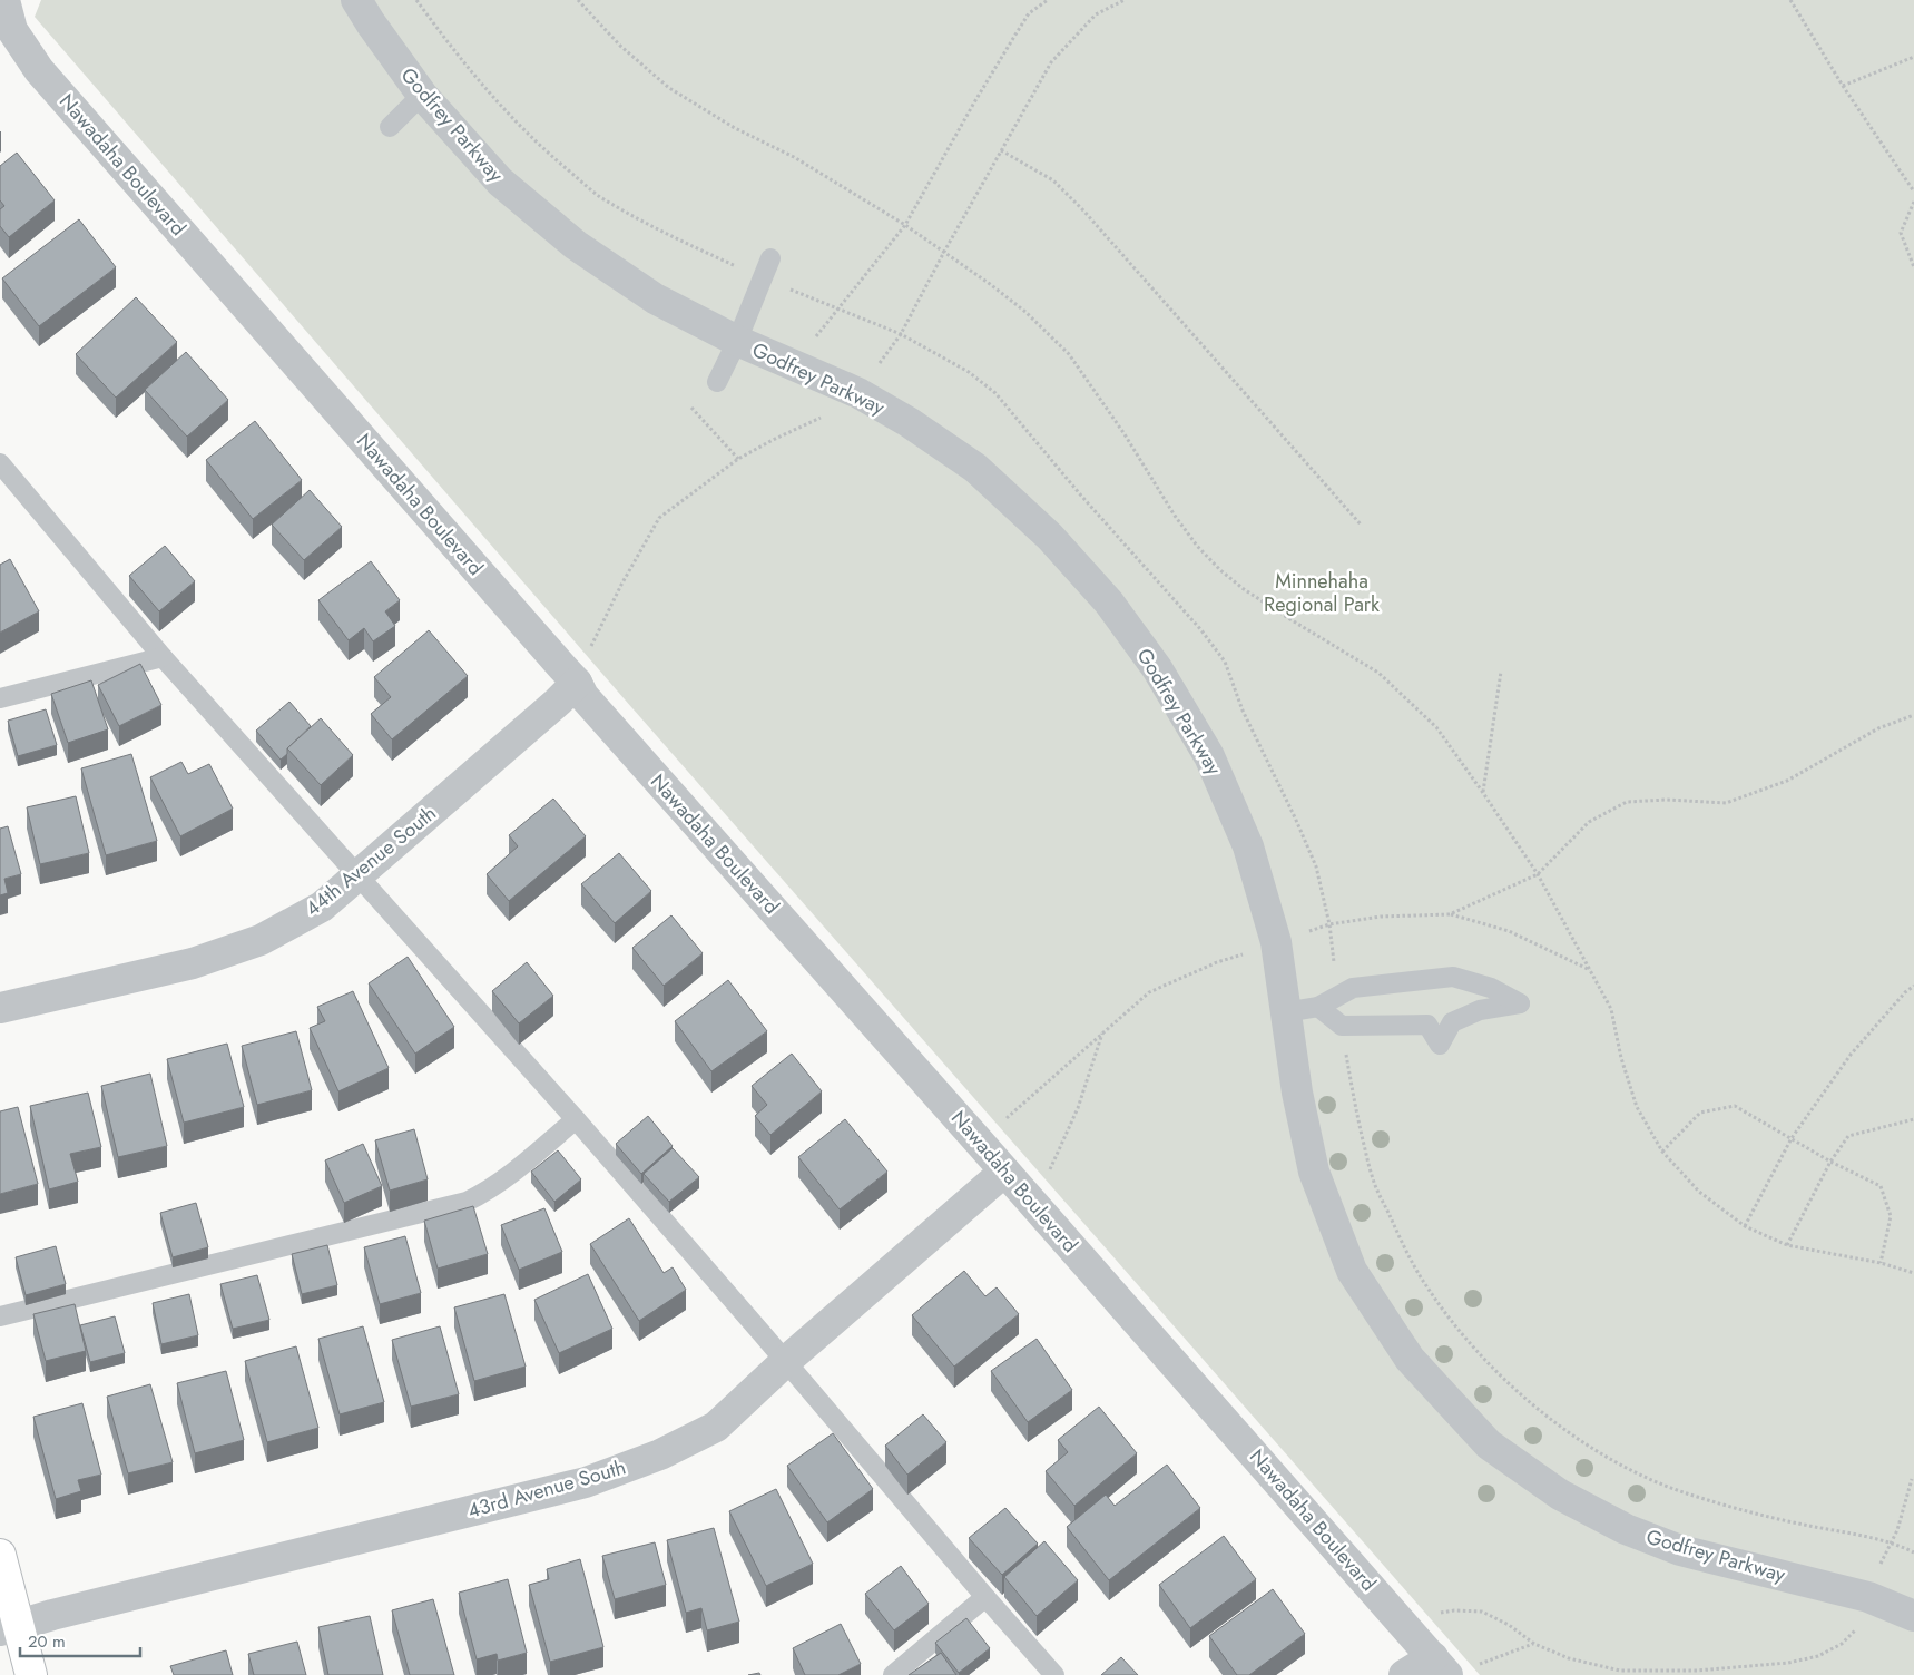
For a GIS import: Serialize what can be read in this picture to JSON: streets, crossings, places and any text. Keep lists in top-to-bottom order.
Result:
{
  "streets": {
    "street": [
      "Godfrey Parkway",
      "Nawadaha Boulevard",
      "44th Avenue South",
      "43rd Avenue South"
    ]
  },
  "crossings": [
    ["Nawadaha Boulevard", "44th Avenue South"],
    ["Nawadaha Boulevard", "43rd Avenue South"]
  ],
  "parks": ["Minnehaha Regional Park"],
  "scale_bar": "20 m"
}
